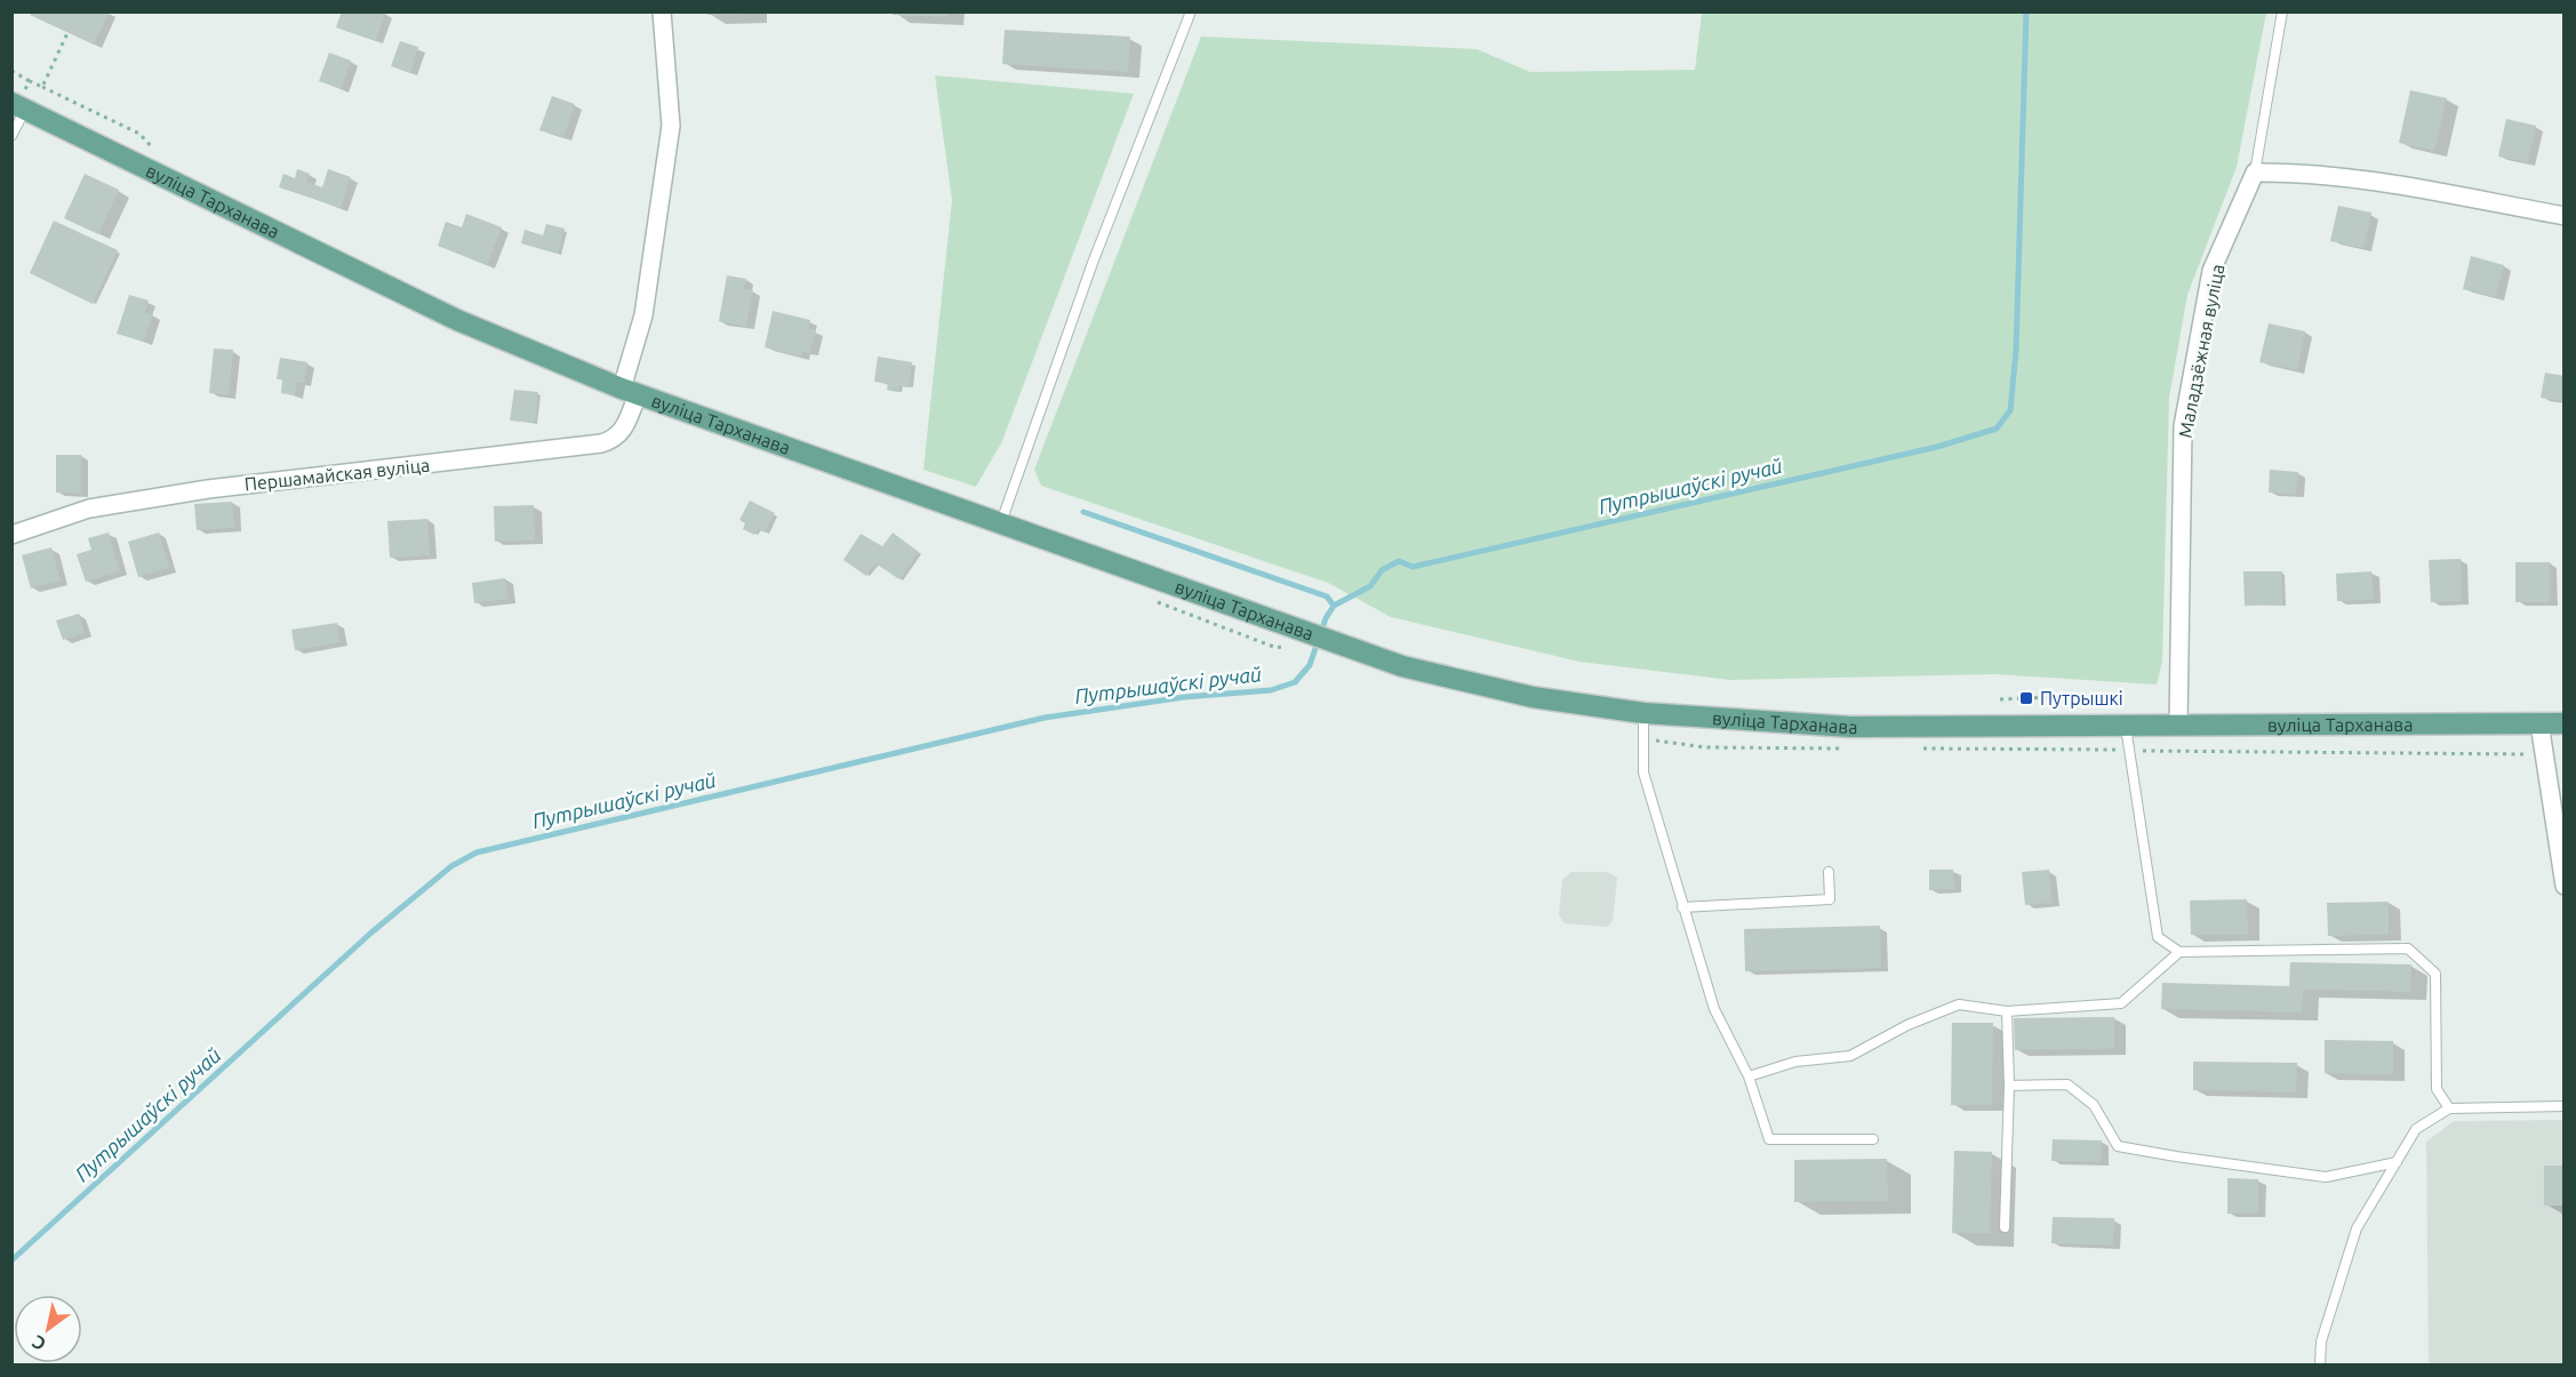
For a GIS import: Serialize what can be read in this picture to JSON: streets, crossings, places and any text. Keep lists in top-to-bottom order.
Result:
{
  "streets": {
    "main road": ["вуліца Тарханава"],
    "street": ["Маладзёжная вуліца", "Першамайская вуліца"]
  },
  "crossings": [
    ["вуліца Тарханава", "Маладзёжная вуліца"],
    ["вуліца Тарханава", "Першамайская вуліца"]
  ],
  "water": ["Путрышаўскі ручай"],
  "places": {
    "transit": ["Путрышкі"]
  },
  "north": "bottom left"
}
